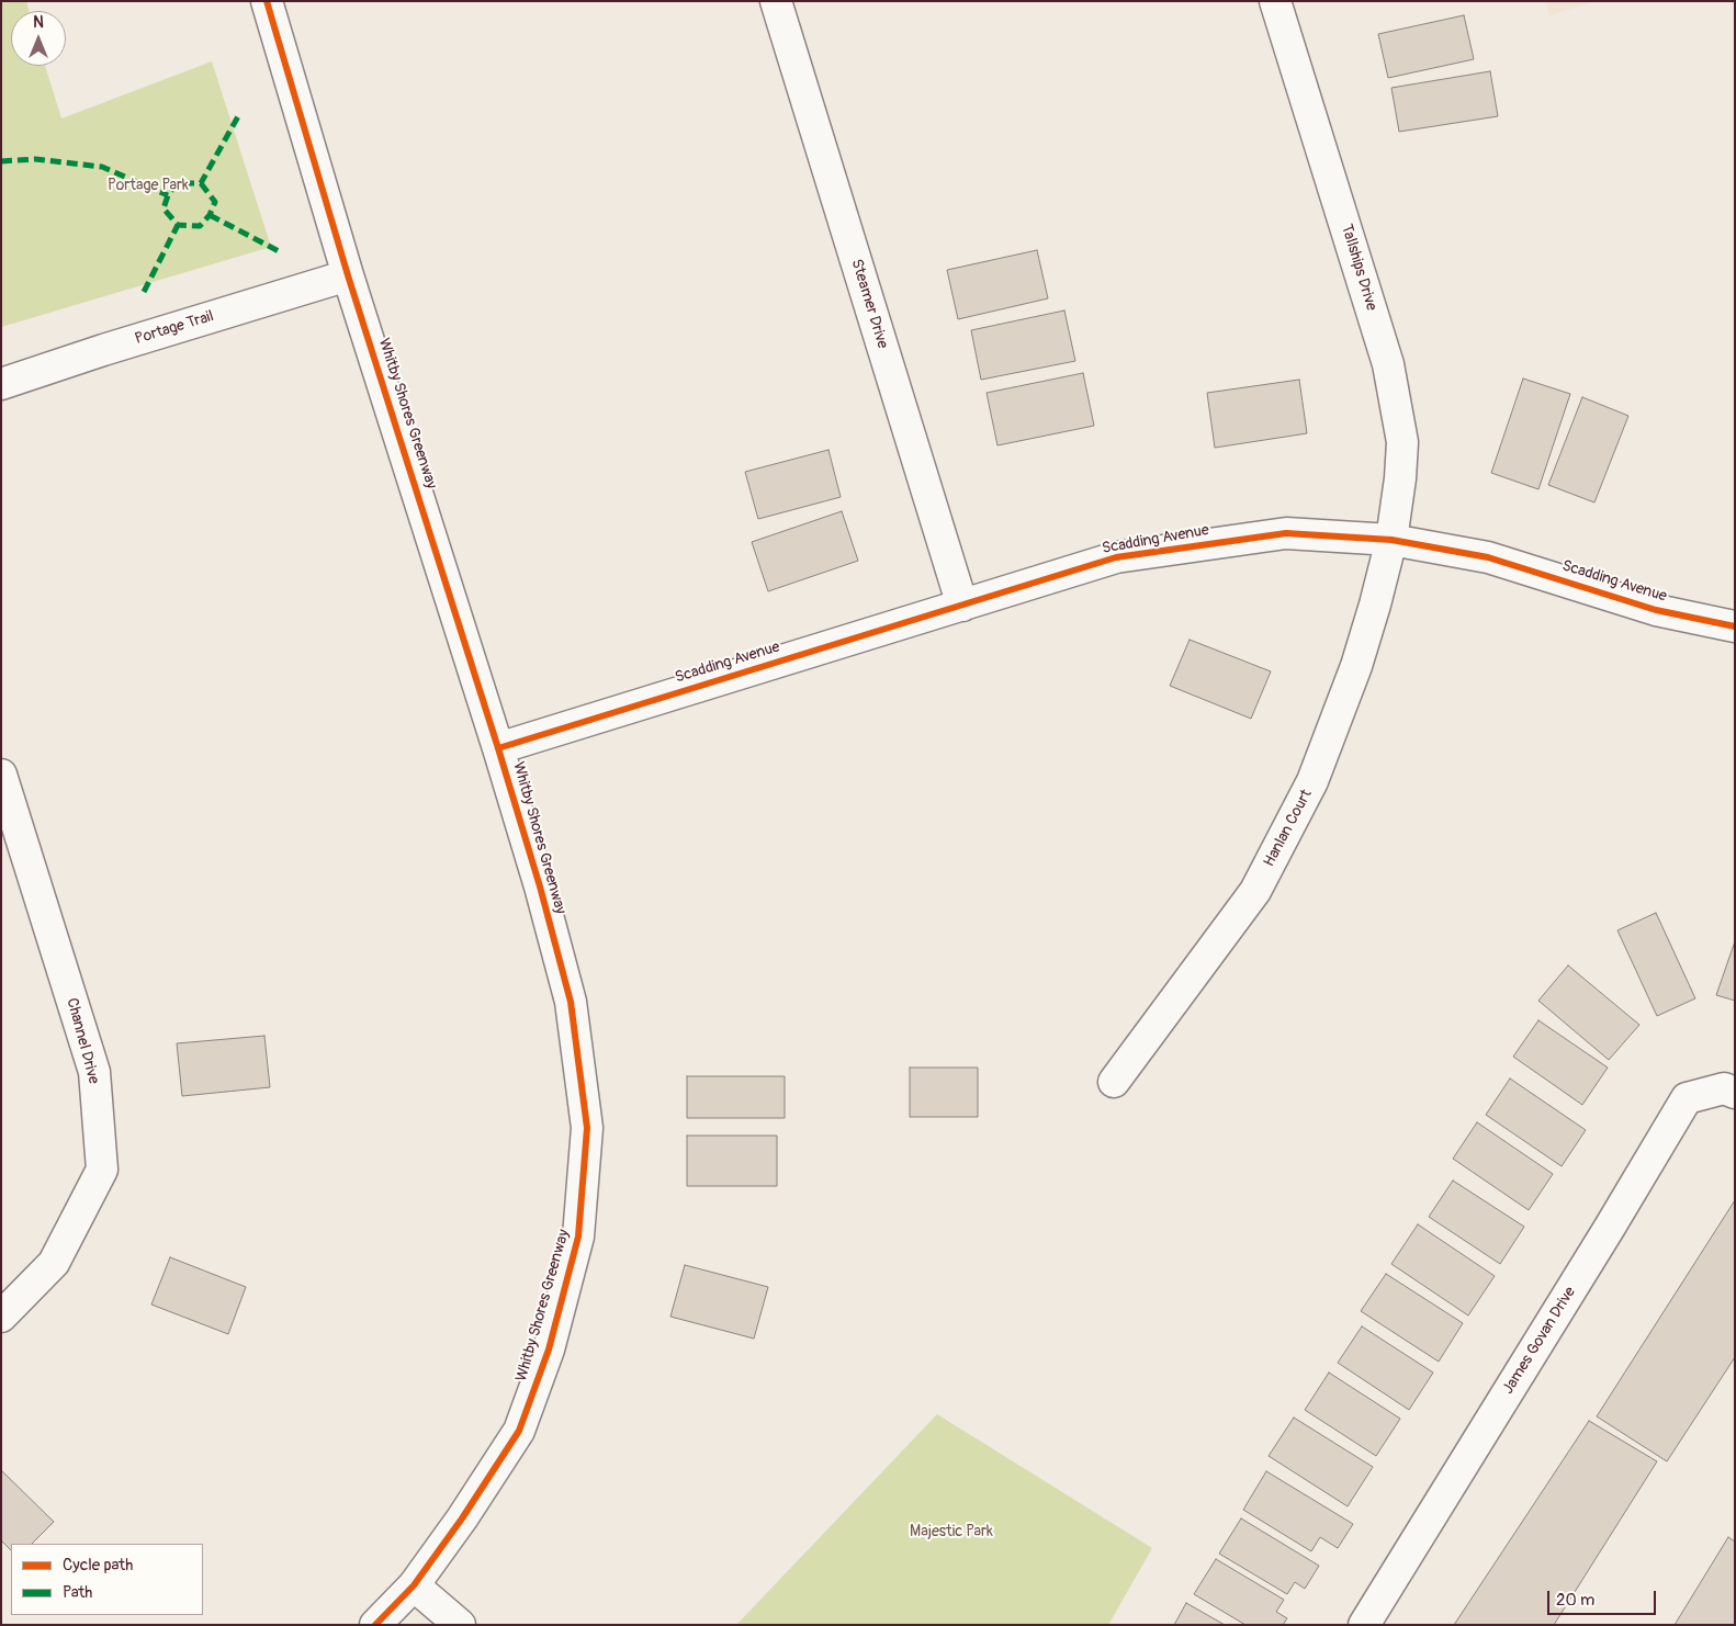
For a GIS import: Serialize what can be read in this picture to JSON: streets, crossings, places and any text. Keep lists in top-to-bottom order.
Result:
{
  "streets": {
    "street": [
      "Tallships Drive",
      "Steamer Drive",
      "Portage Trail",
      "Whitby Shores Greenway",
      "Scadding Avenue",
      "Hanlan Court",
      "Channel Drive",
      "James Govan Drive"
    ]
  },
  "crossings": [
    ["Tallships Drive", "Scadding Avenue"],
    ["Tallships Drive", "Hanlan Court"],
    ["Steamer Drive", "Scadding Avenue"],
    ["Portage Trail", "Whitby Shores Greenway"],
    ["Whitby Shores Greenway", "Scadding Avenue"],
    ["Scadding Avenue", "Hanlan Court"]
  ],
  "parks": ["Portage Park", "Majestic Park"],
  "legend": ["Cycle path", "Path"],
  "scale_bar": "20 m",
  "north": "top"
}
